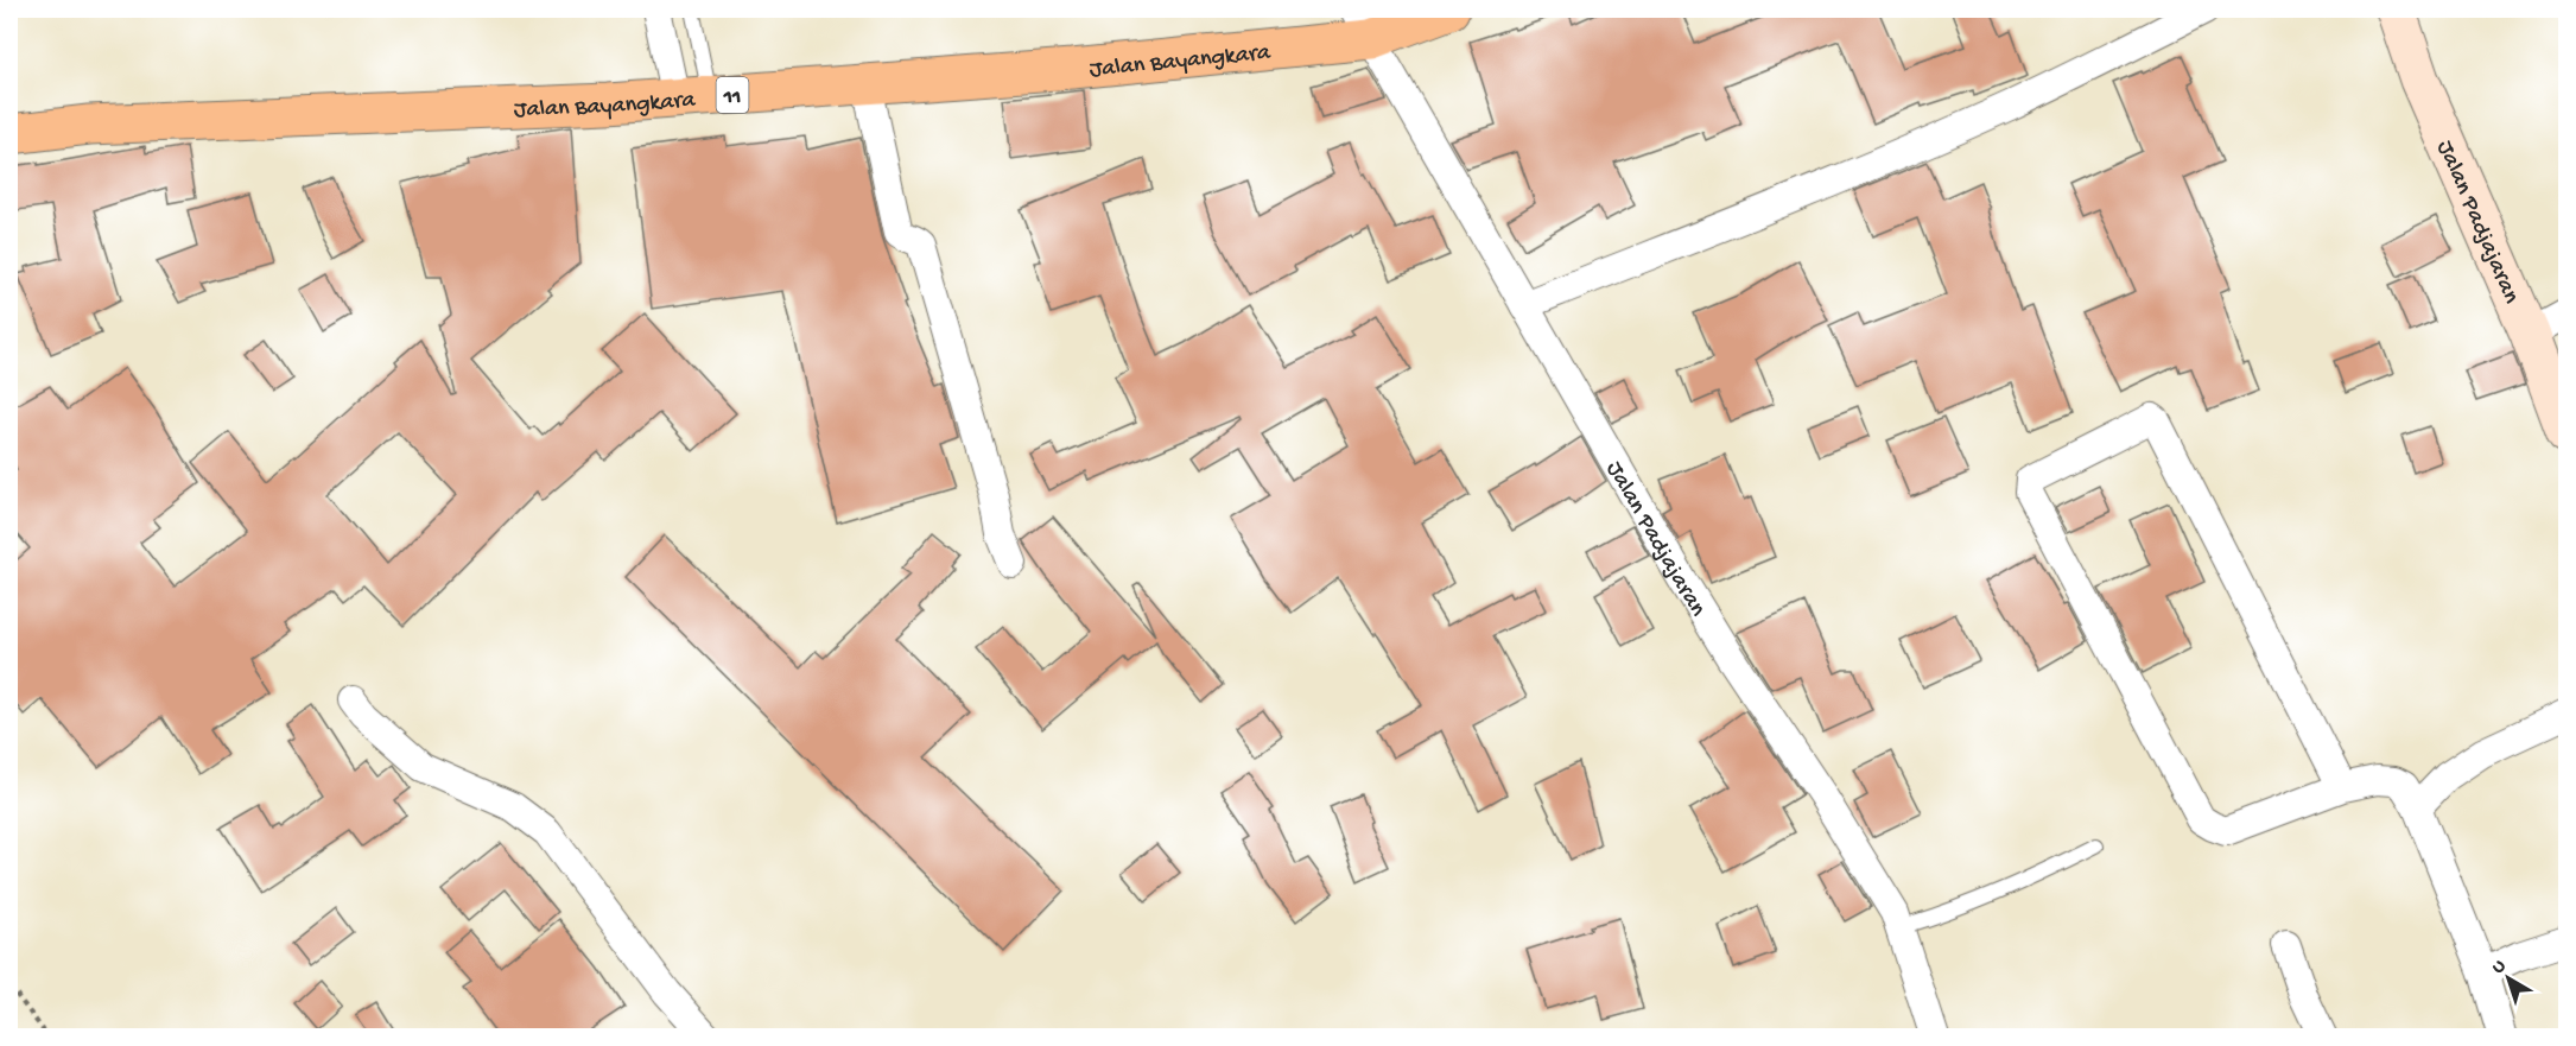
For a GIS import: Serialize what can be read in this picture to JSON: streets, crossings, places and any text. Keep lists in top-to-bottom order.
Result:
{
  "streets": {
    "highway": ["Jalan Bayangkara", "11"],
    "street": ["Jalan Padjajaran"]
  },
  "crossings": [
    ["Jalan Bayangkara", "Jalan Padjajaran"]
  ],
  "north": "top left"
}
